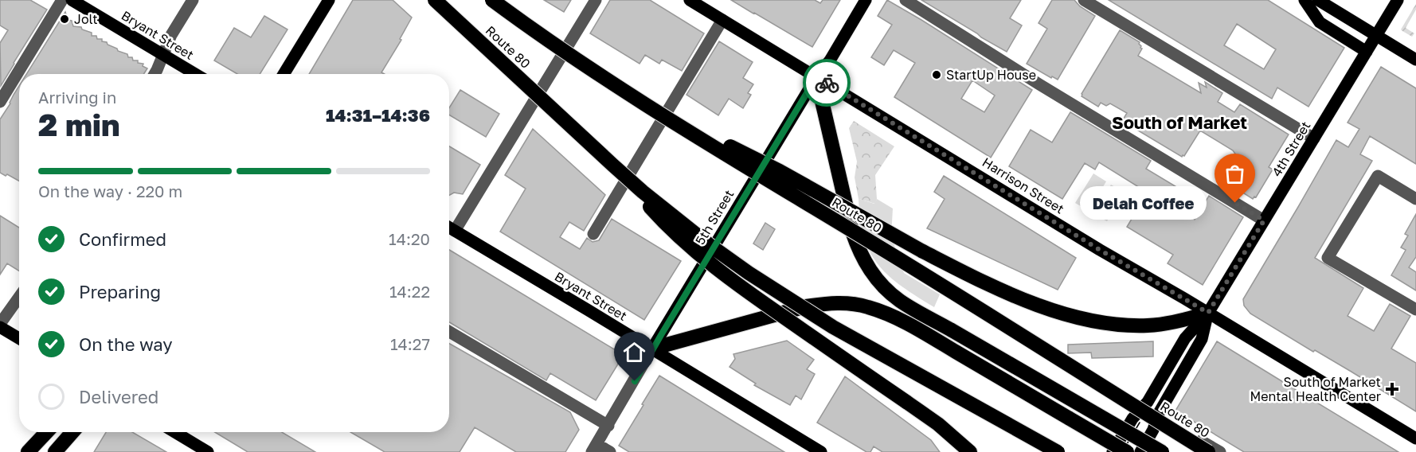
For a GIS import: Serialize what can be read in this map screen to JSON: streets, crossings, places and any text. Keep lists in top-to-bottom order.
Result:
{
  "streets": {
    "highway": ["Route 80"],
    "main road": [
      "Bryant Street",
      "4th Street",
      "Harrison Street",
      "5th Street"
    ]
  },
  "crossings": [
    ["Bryant Street", "5th Street"],
    ["4th Street", "Harrison Street"],
    ["Harrison Street", "5th Street"]
  ],
  "districts": ["South of Market"],
  "places": {
    "other": ["Jolt", "StartUp House", "Delah Coffee"],
    "health": ["South of Market Mental Health Center"]
  },
  "page": {
    "heading": ["2 min", "Arriving in", "14:31–14:36"],
    "bar": "On the way · 220 m",
    "bubble": "Delah Coffee",
    "list": [
      ["Confirmed", "14:20"],
      ["Preparing", "14:22"],
      ["On the way", "14:27"],
      "Delivered"
    ]
  }
}
